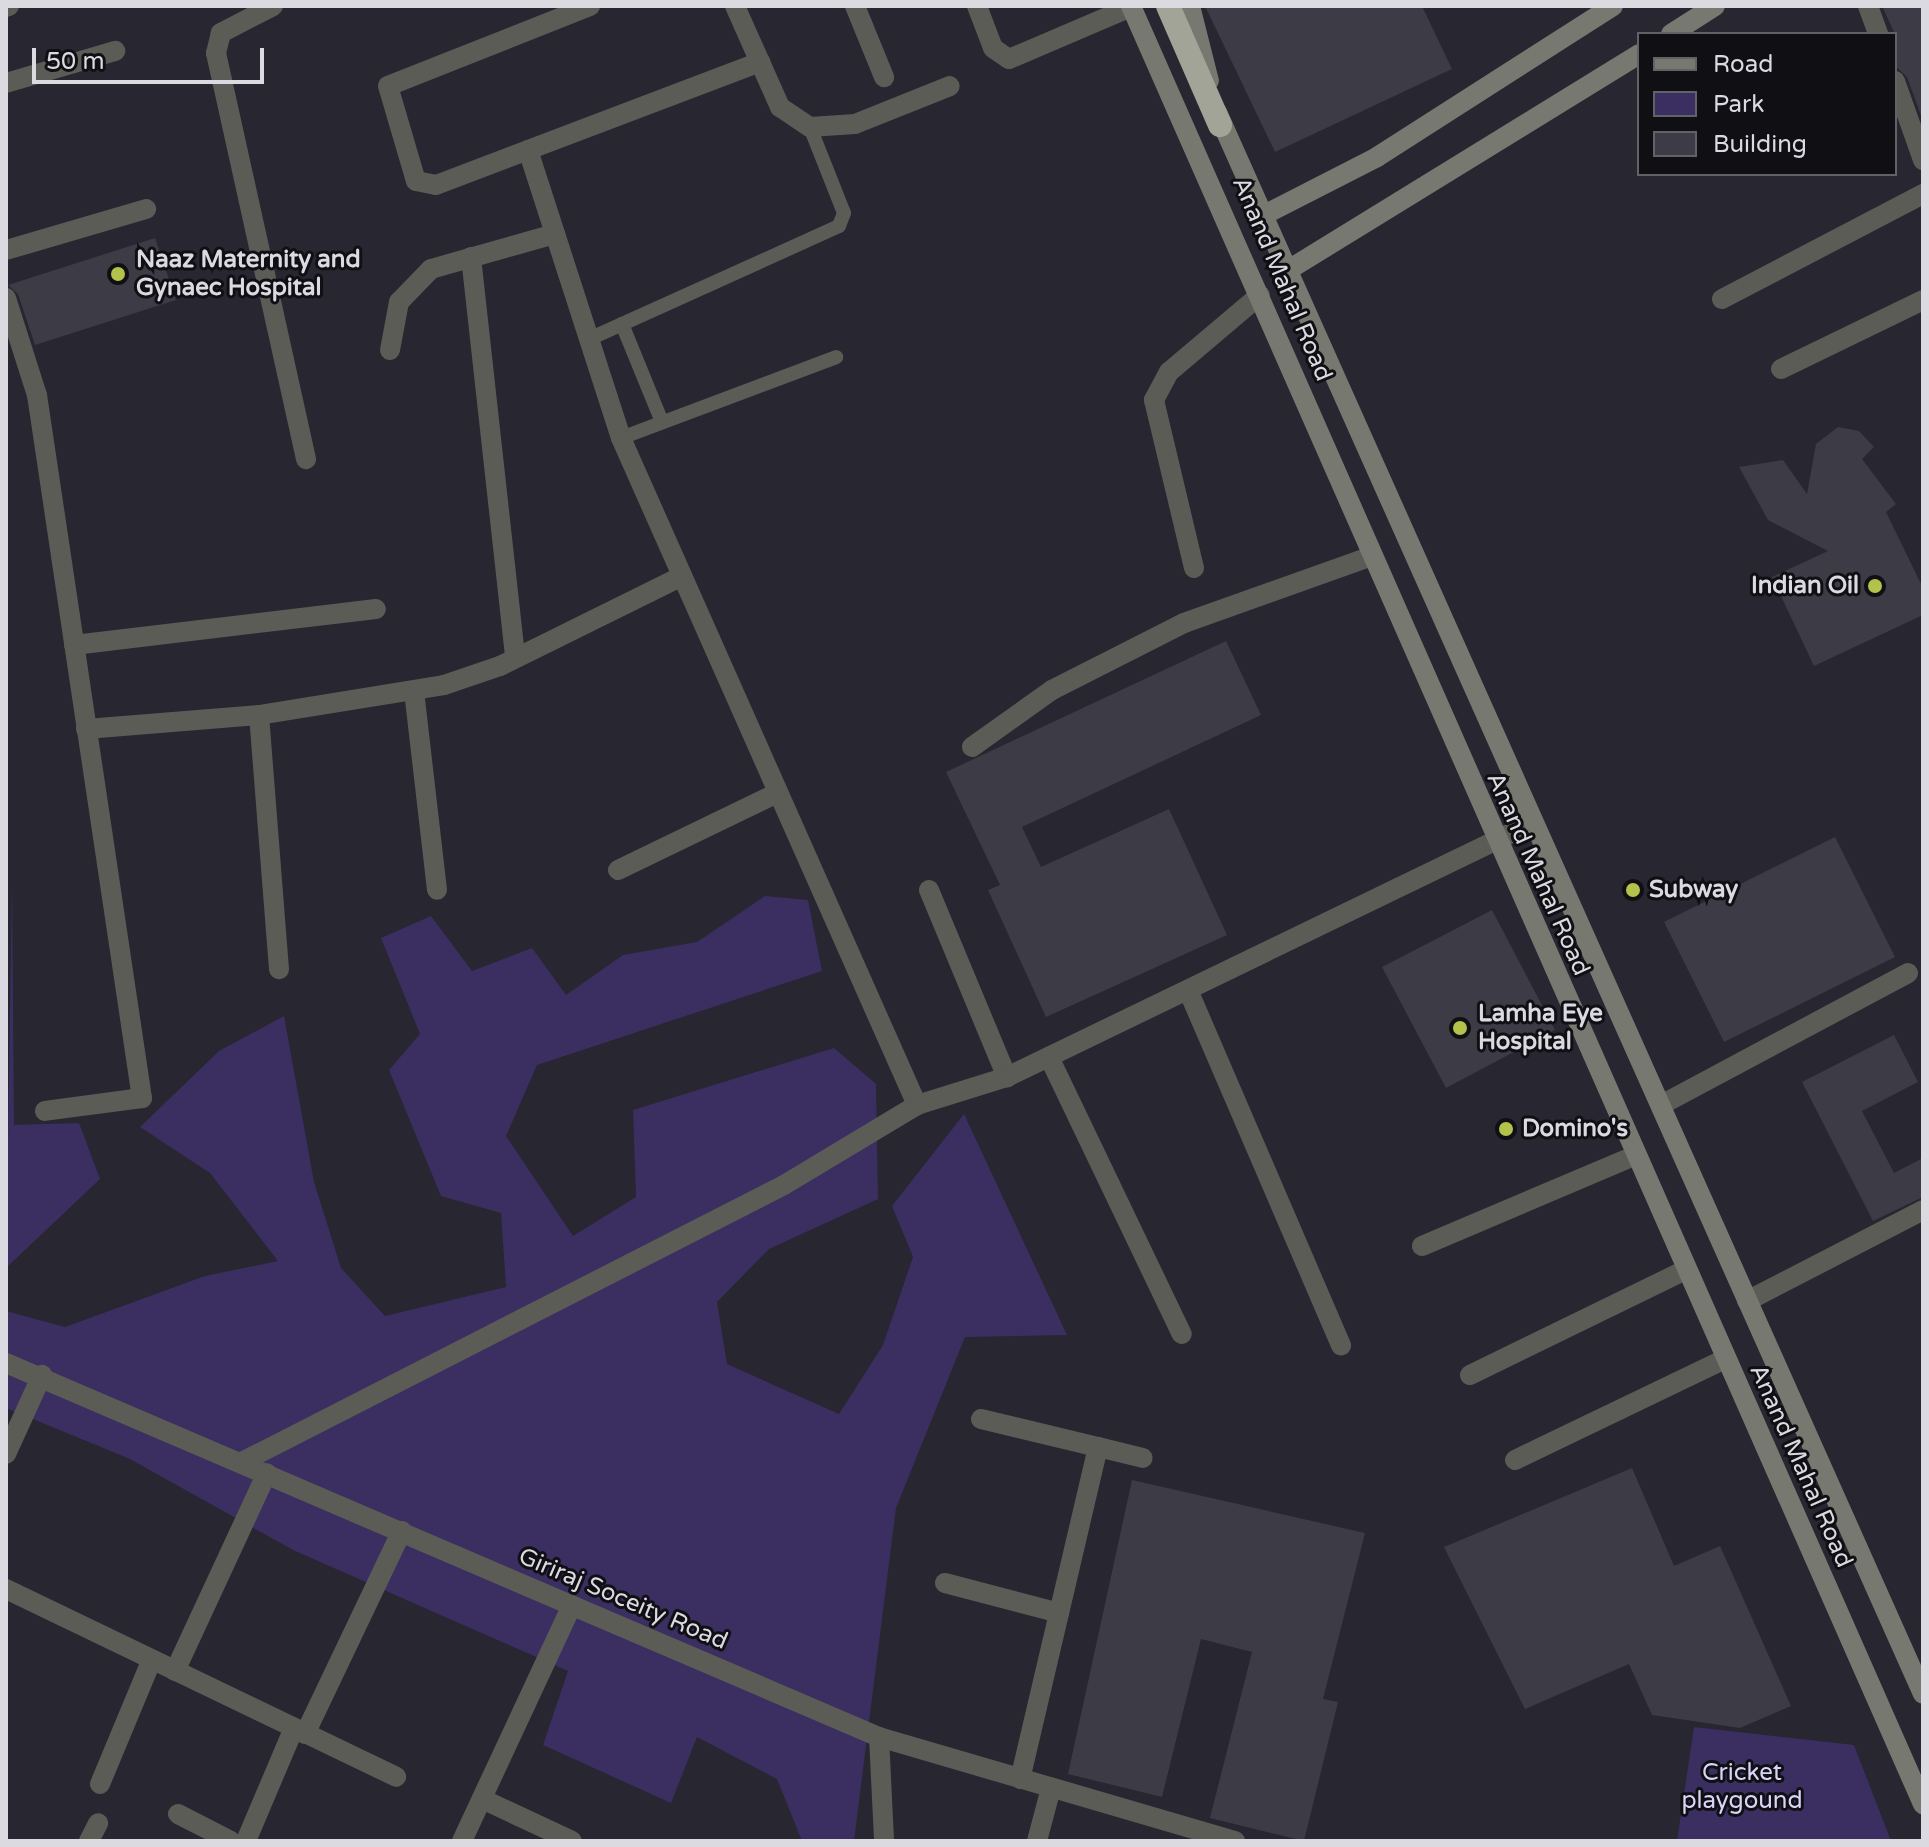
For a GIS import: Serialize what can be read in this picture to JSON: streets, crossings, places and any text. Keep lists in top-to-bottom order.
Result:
{
  "streets": {
    "main road": ["Anand Mahal Road"],
    "street": ["Giriraj Soceity Road"]
  },
  "parks": ["Cricket playgound"],
  "places": [
    "Naaz Maternity and Gynaec Hospital",
    "Indian Oil",
    "Subway",
    "Lamha Eye Hospital",
    "Domino's"
  ],
  "legend": ["Road", "Park", "Building"],
  "scale_bar": "50 m"
}
